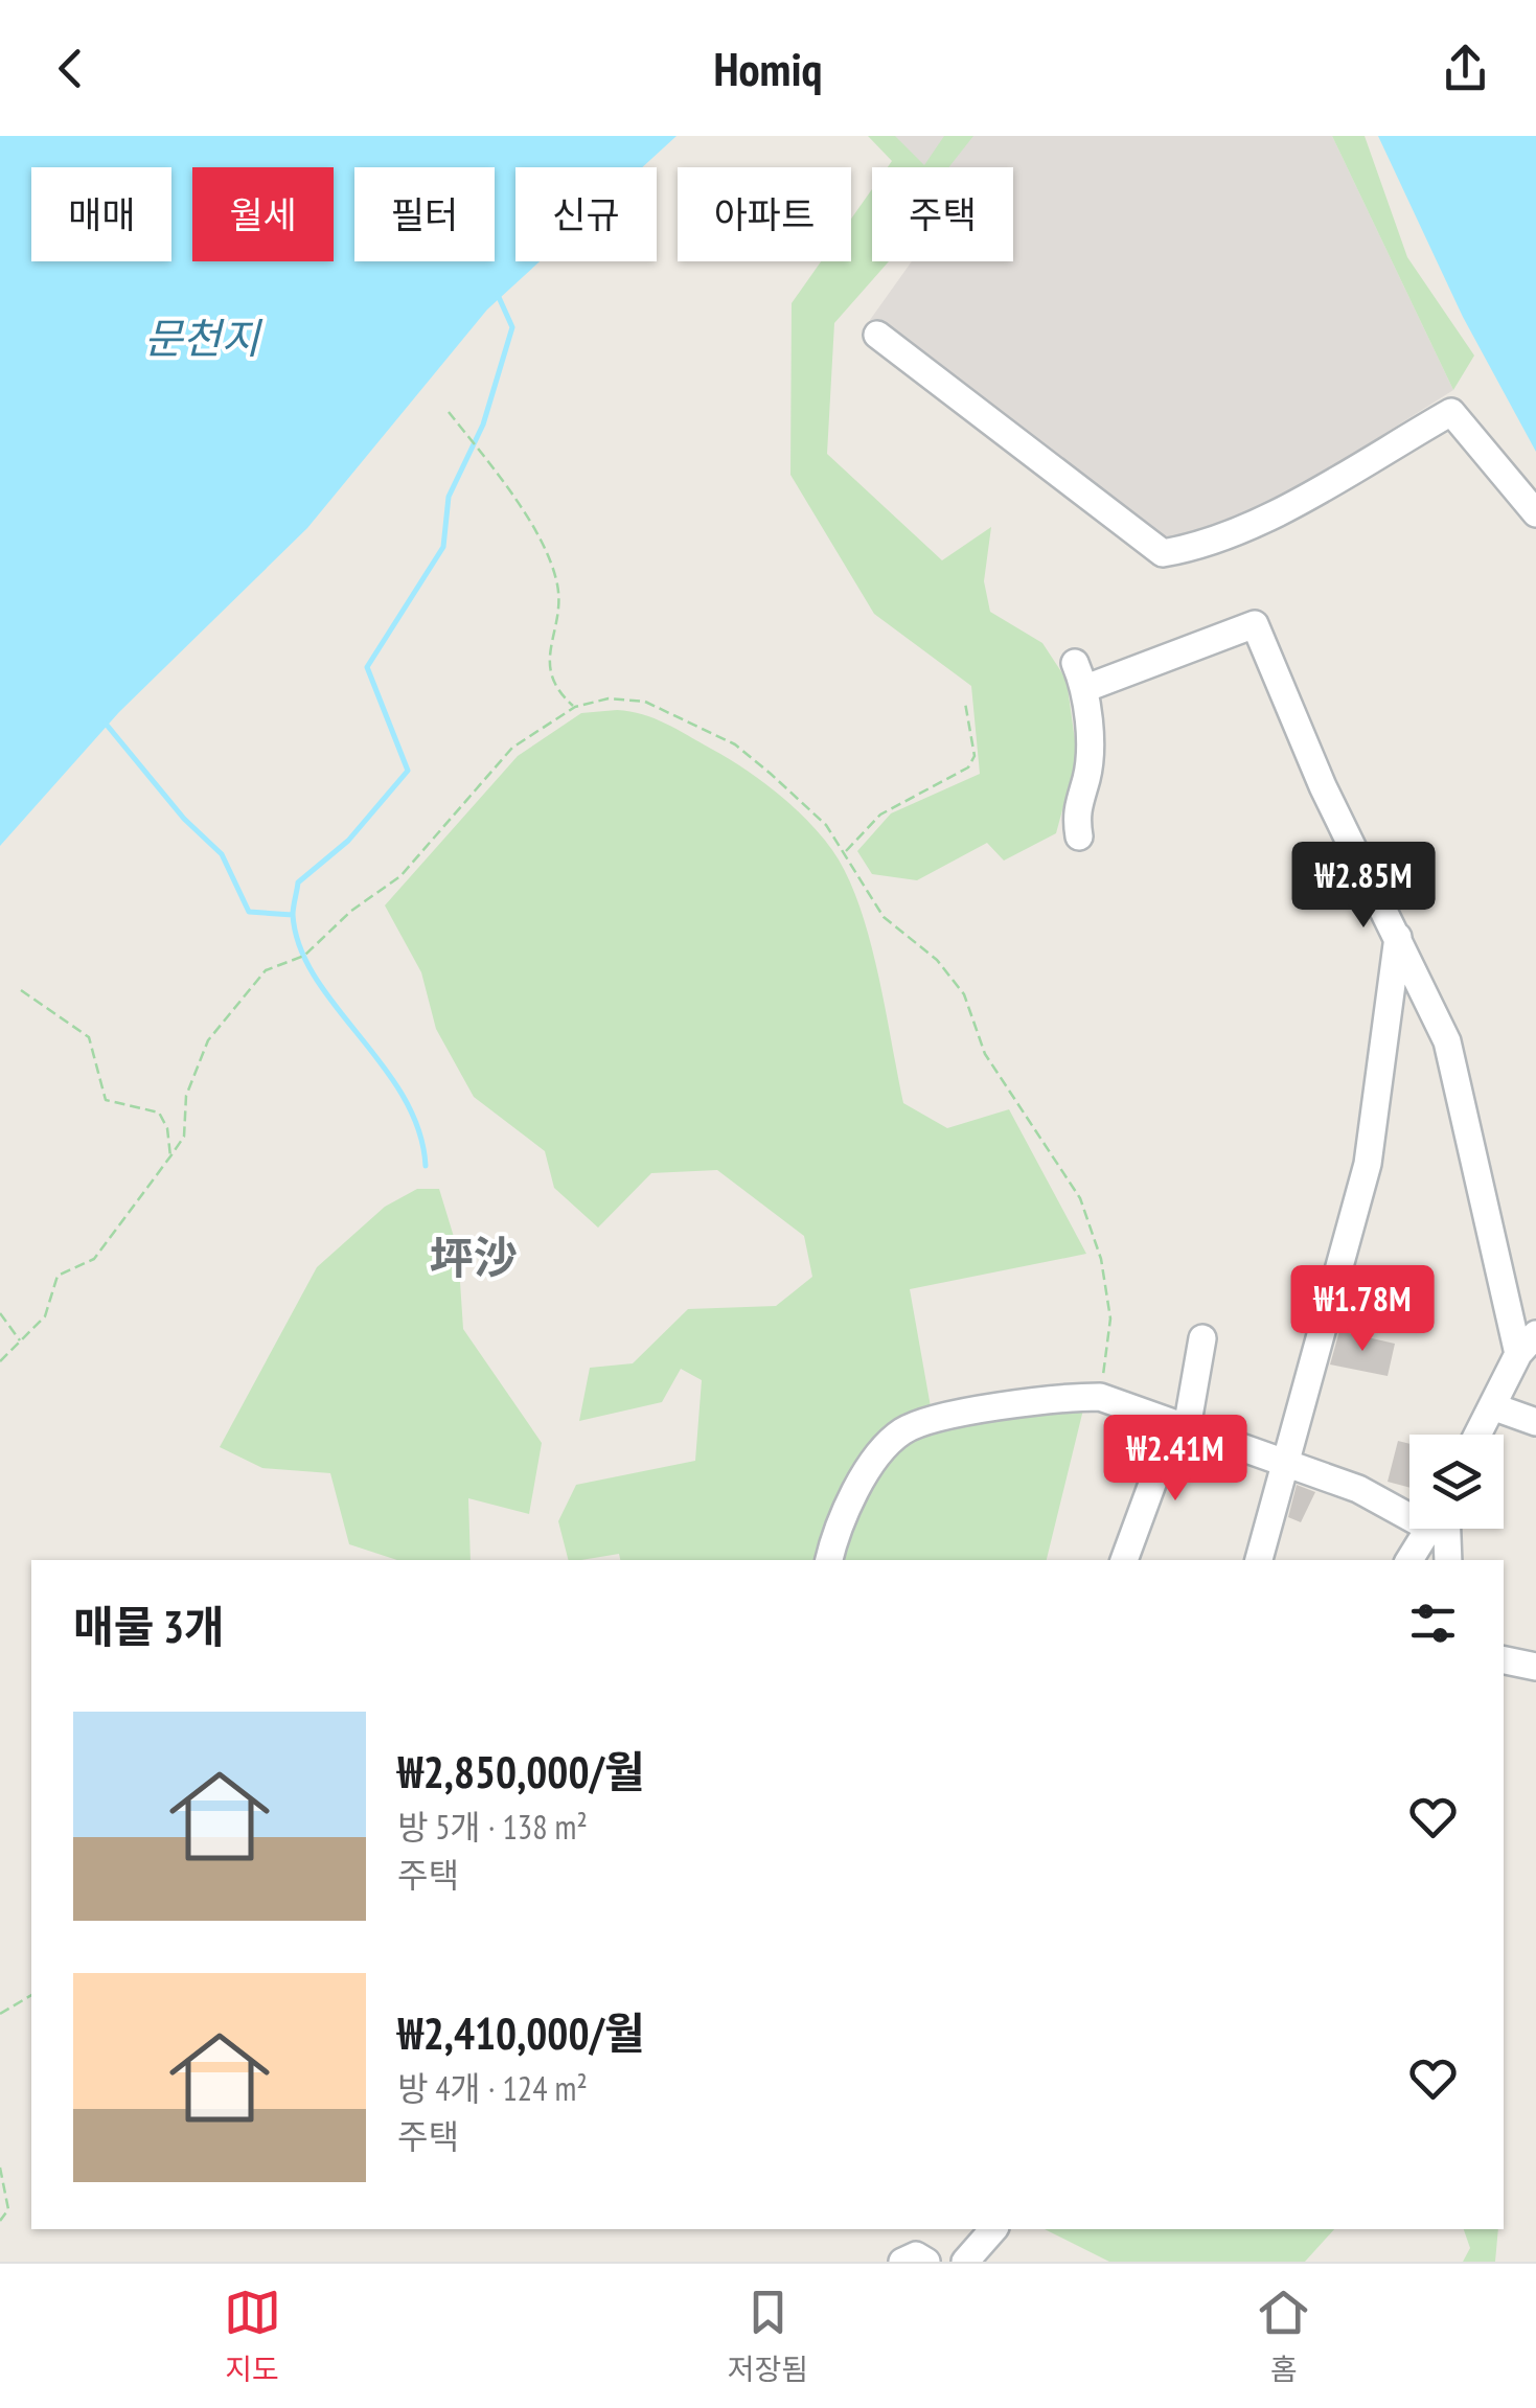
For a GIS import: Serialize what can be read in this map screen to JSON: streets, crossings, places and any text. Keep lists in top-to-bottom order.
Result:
{
  "districts": ["坪沙"],
  "water": ["문천지"],
  "page": {
    "header": "Homiq",
    "chip": [
      "매매",
      "월세",
      "필터",
      "신규",
      "아파트",
      "주택"
    ],
    "price": ["₩2.85M", "₩1.78M", "₩2.41M"],
    "heading": "매물 3개",
    "list": [
      {
        "name": "₩2,850,000/월",
        "note": "방 5개 · 138 m² · 주택"
      },
      {
        "name": "₩2,410,000/월",
        "note": "방 4개 · 124 m² · 주택"
      }
    ],
    "tabs": ["지도", "저장됨", "홈"]
  }
}
